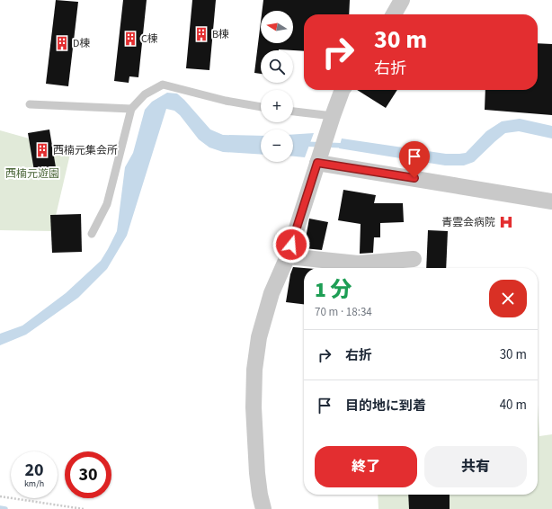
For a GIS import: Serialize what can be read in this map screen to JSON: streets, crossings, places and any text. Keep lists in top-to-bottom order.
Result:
{
  "parks": ["西楠元遊園"],
  "places": {
    "building": [
      "B棟",
      "C棟",
      "D棟",
      "西楠元集会所"
    ],
    "hospital": ["青雲会病院"]
  },
  "north": "left",
  "page": {
    "map_buttons": ["+", "−"],
    "turn": ["30 m", "右折"],
    "heading": ["1 分", "70 m · 18:34"],
    "list": [
      {
        "name": "右折",
        "value": "30 m"
      },
      {
        "name": "目的地に到着",
        "value": "40 m"
      }
    ],
    "buttons": ["終了", "共有"],
    "speed": "20 km/h",
    "limit": "30"
  }
}
